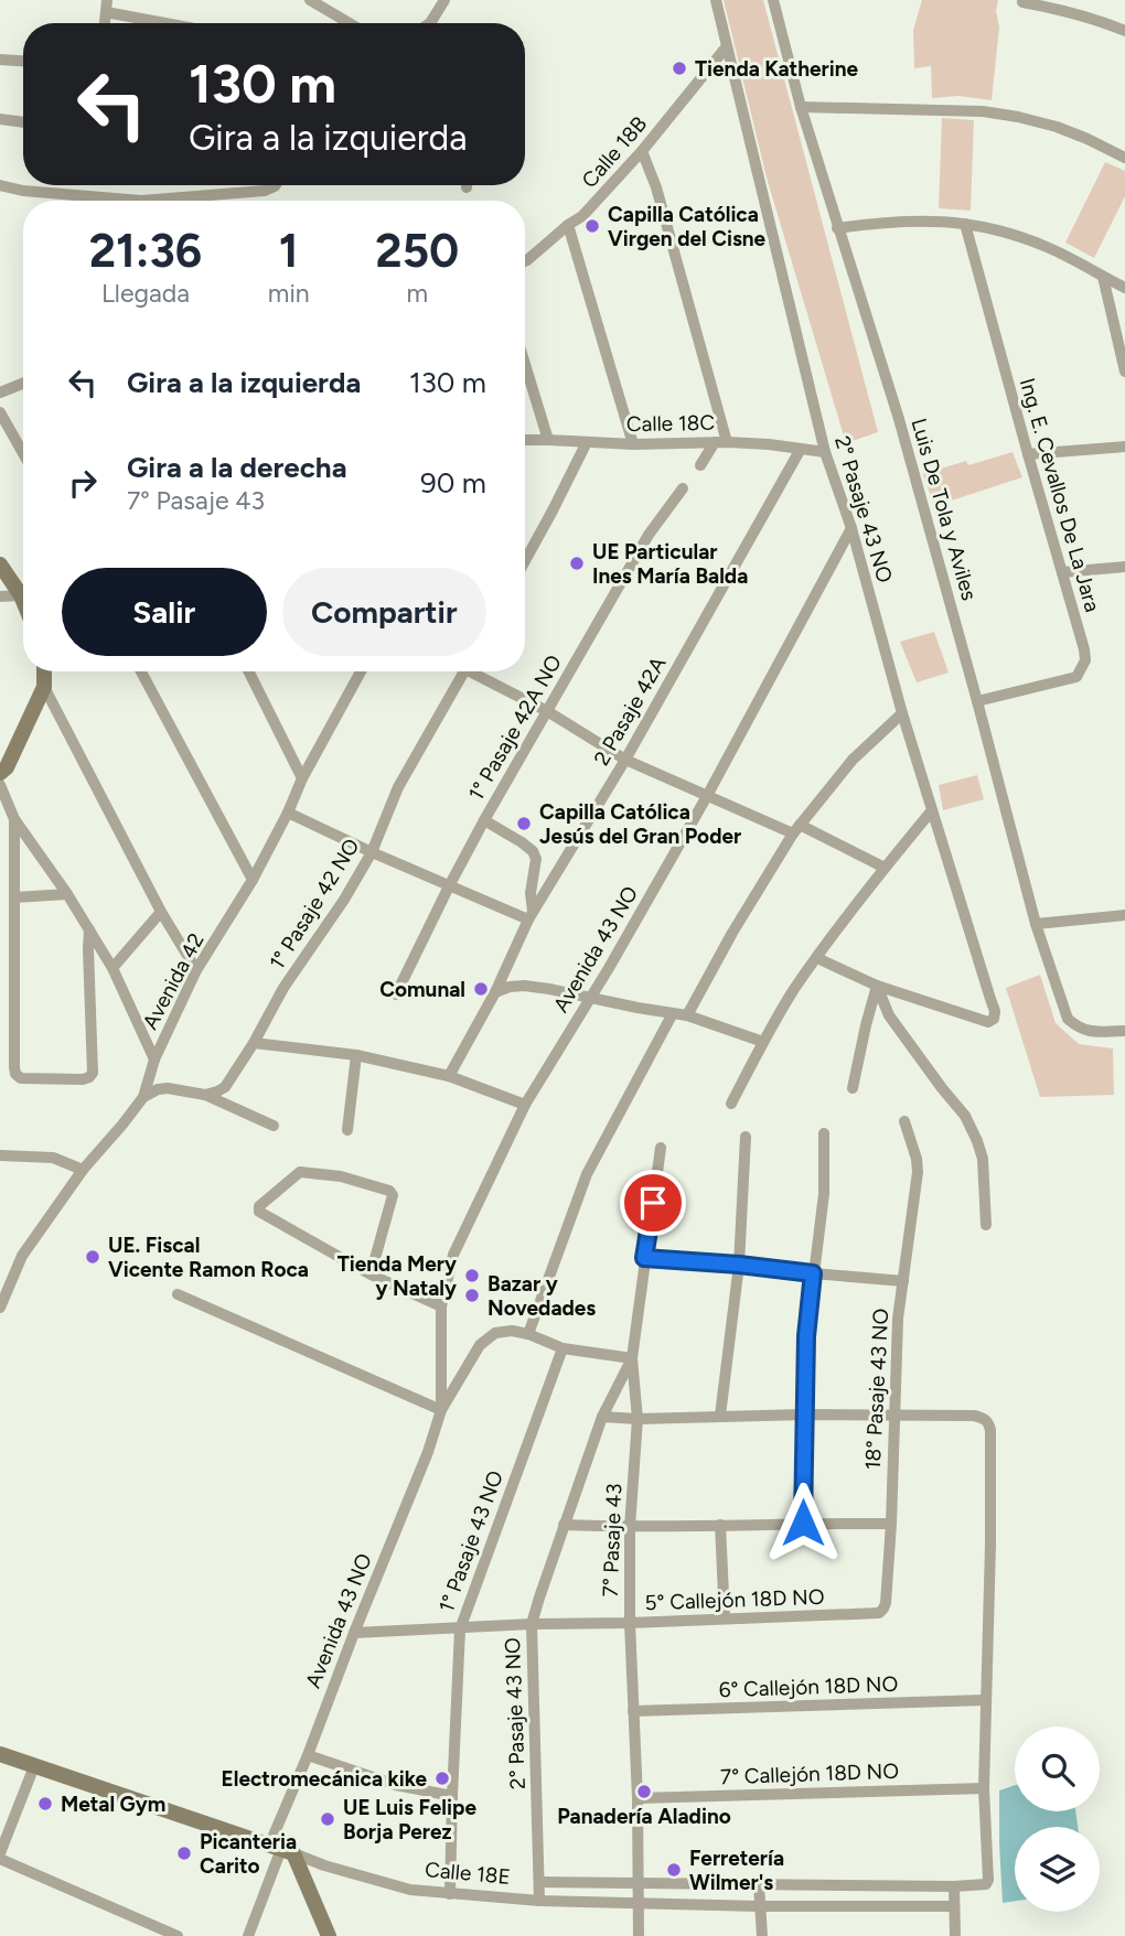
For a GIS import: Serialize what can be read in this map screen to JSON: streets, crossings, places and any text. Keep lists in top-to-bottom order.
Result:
{
  "streets": {
    "street": [
      "Calle 18B",
      "Calle 18C",
      "Ing. E. Cevallos De La Jara",
      "2° Pasaje 43 NO",
      "Luis De Tola y Aviles",
      "2 Pasaje 42A",
      "1° Pasaje 42A NO",
      "1° Pasaje 42 NO",
      "Avenida 43 NO",
      "Avenida 42",
      "18° Pasaje 43 NO",
      "7° Pasaje 43",
      "1° Pasaje 43 NO",
      "5° Callejón 18D NO",
      "6° Callejón 18D NO",
      "7° Callejón 18D NO",
      "Calle 18E"
    ]
  },
  "crossings": [
    ["Calle 18B", "2° Pasaje 43 NO"],
    ["Calle 18C", "2° Pasaje 43 NO"],
    ["Calle 18C", "2 Pasaje 42A"],
    ["Ing. E. Cevallos De La Jara", "Luis De Tola y Aviles"],
    ["2° Pasaje 43 NO", "Avenida 43 NO"],
    ["2° Pasaje 43 NO", "7° Pasaje 43"],
    ["2° Pasaje 43 NO", "5° Callejón 18D NO"],
    ["2° Pasaje 43 NO", "Calle 18E"],
    ["Avenida 43 NO", "7° Pasaje 43"],
    ["Avenida 43 NO", "1° Pasaje 43 NO"],
    ["Avenida 43 NO", "5° Callejón 18D NO"],
    ["Avenida 43 NO", "Calle 18E"],
    ["18° Pasaje 43 NO", "5° Callejón 18D NO"],
    ["7° Pasaje 43", "5° Callejón 18D NO"],
    ["7° Pasaje 43", "6° Callejón 18D NO"],
    ["7° Pasaje 43", "7° Callejón 18D NO"],
    ["7° Pasaje 43", "Calle 18E"],
    ["1° Pasaje 43 NO", "5° Callejón 18D NO"],
    ["1° Pasaje 43 NO", "Calle 18E"]
  ],
  "places": [
    "Tienda Katherine",
    "Capilla Católica Virgen del Cisne",
    "UE Particular Ines María Balda",
    "Capilla Católica Jesús del Gran Poder",
    "Comunal",
    "UE. Fiscal Vicente Ramon Roca",
    "Tienda Mery y Nataly",
    "Bazar y Novedades",
    "Electromecánica kike",
    "Panadería Aladino",
    "Metal Gym",
    "UE Luis Felipe Borja Perez",
    "Picanteria Carito",
    "Ferretería Wilmer's"
  ],
  "page": {
    "turn": ["130 m", "Gira a la izquierda"],
    "eta": [
      "21:36",
      "Llegada",
      "1",
      "min",
      "250",
      "m"
    ],
    "list": [
      {
        "name": "Gira a la izquierda",
        "value": "130 m"
      },
      {
        "name": "Gira a la derecha",
        "note": "7° Pasaje 43",
        "value": "90 m"
      }
    ],
    "buttons": ["Salir", "Compartir"]
  }
}
